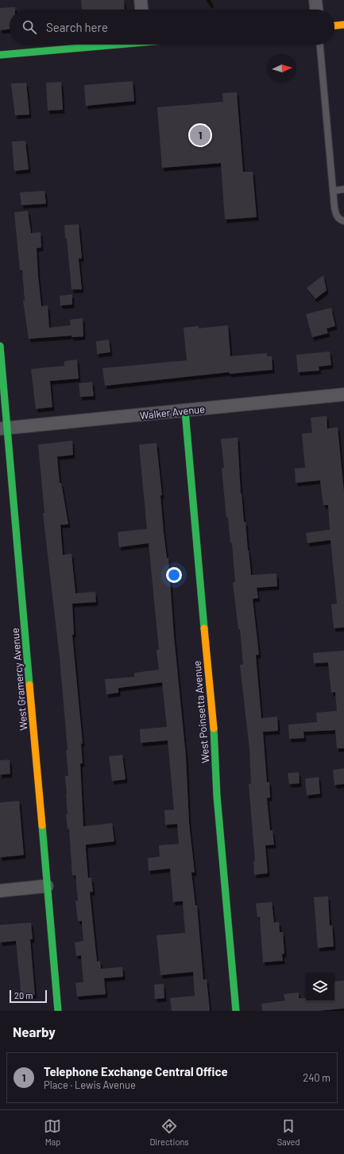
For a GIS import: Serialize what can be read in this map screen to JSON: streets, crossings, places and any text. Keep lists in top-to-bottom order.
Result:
{
  "streets": {
    "street": ["Walker Avenue", "West Gramercy Avenue", "West Poinsetta Avenue"]
  },
  "crossings": [
    ["Walker Avenue", "West Gramercy Avenue"],
    ["Walker Avenue", "West Poinsetta Avenue"]
  ],
  "scale_bar": "20 m",
  "north": "right",
  "page": {
    "search": "Search here",
    "pins": "1",
    "scale": "20 m",
    "heading": "Nearby",
    "list": [
      {
        "mark": "1",
        "name": "Telephone Exchange Central Office",
        "note": "Place · Lewis Avenue",
        "value": "240 m"
      }
    ],
    "nav": ["Map", "Directions", "Saved"]
  }
}
